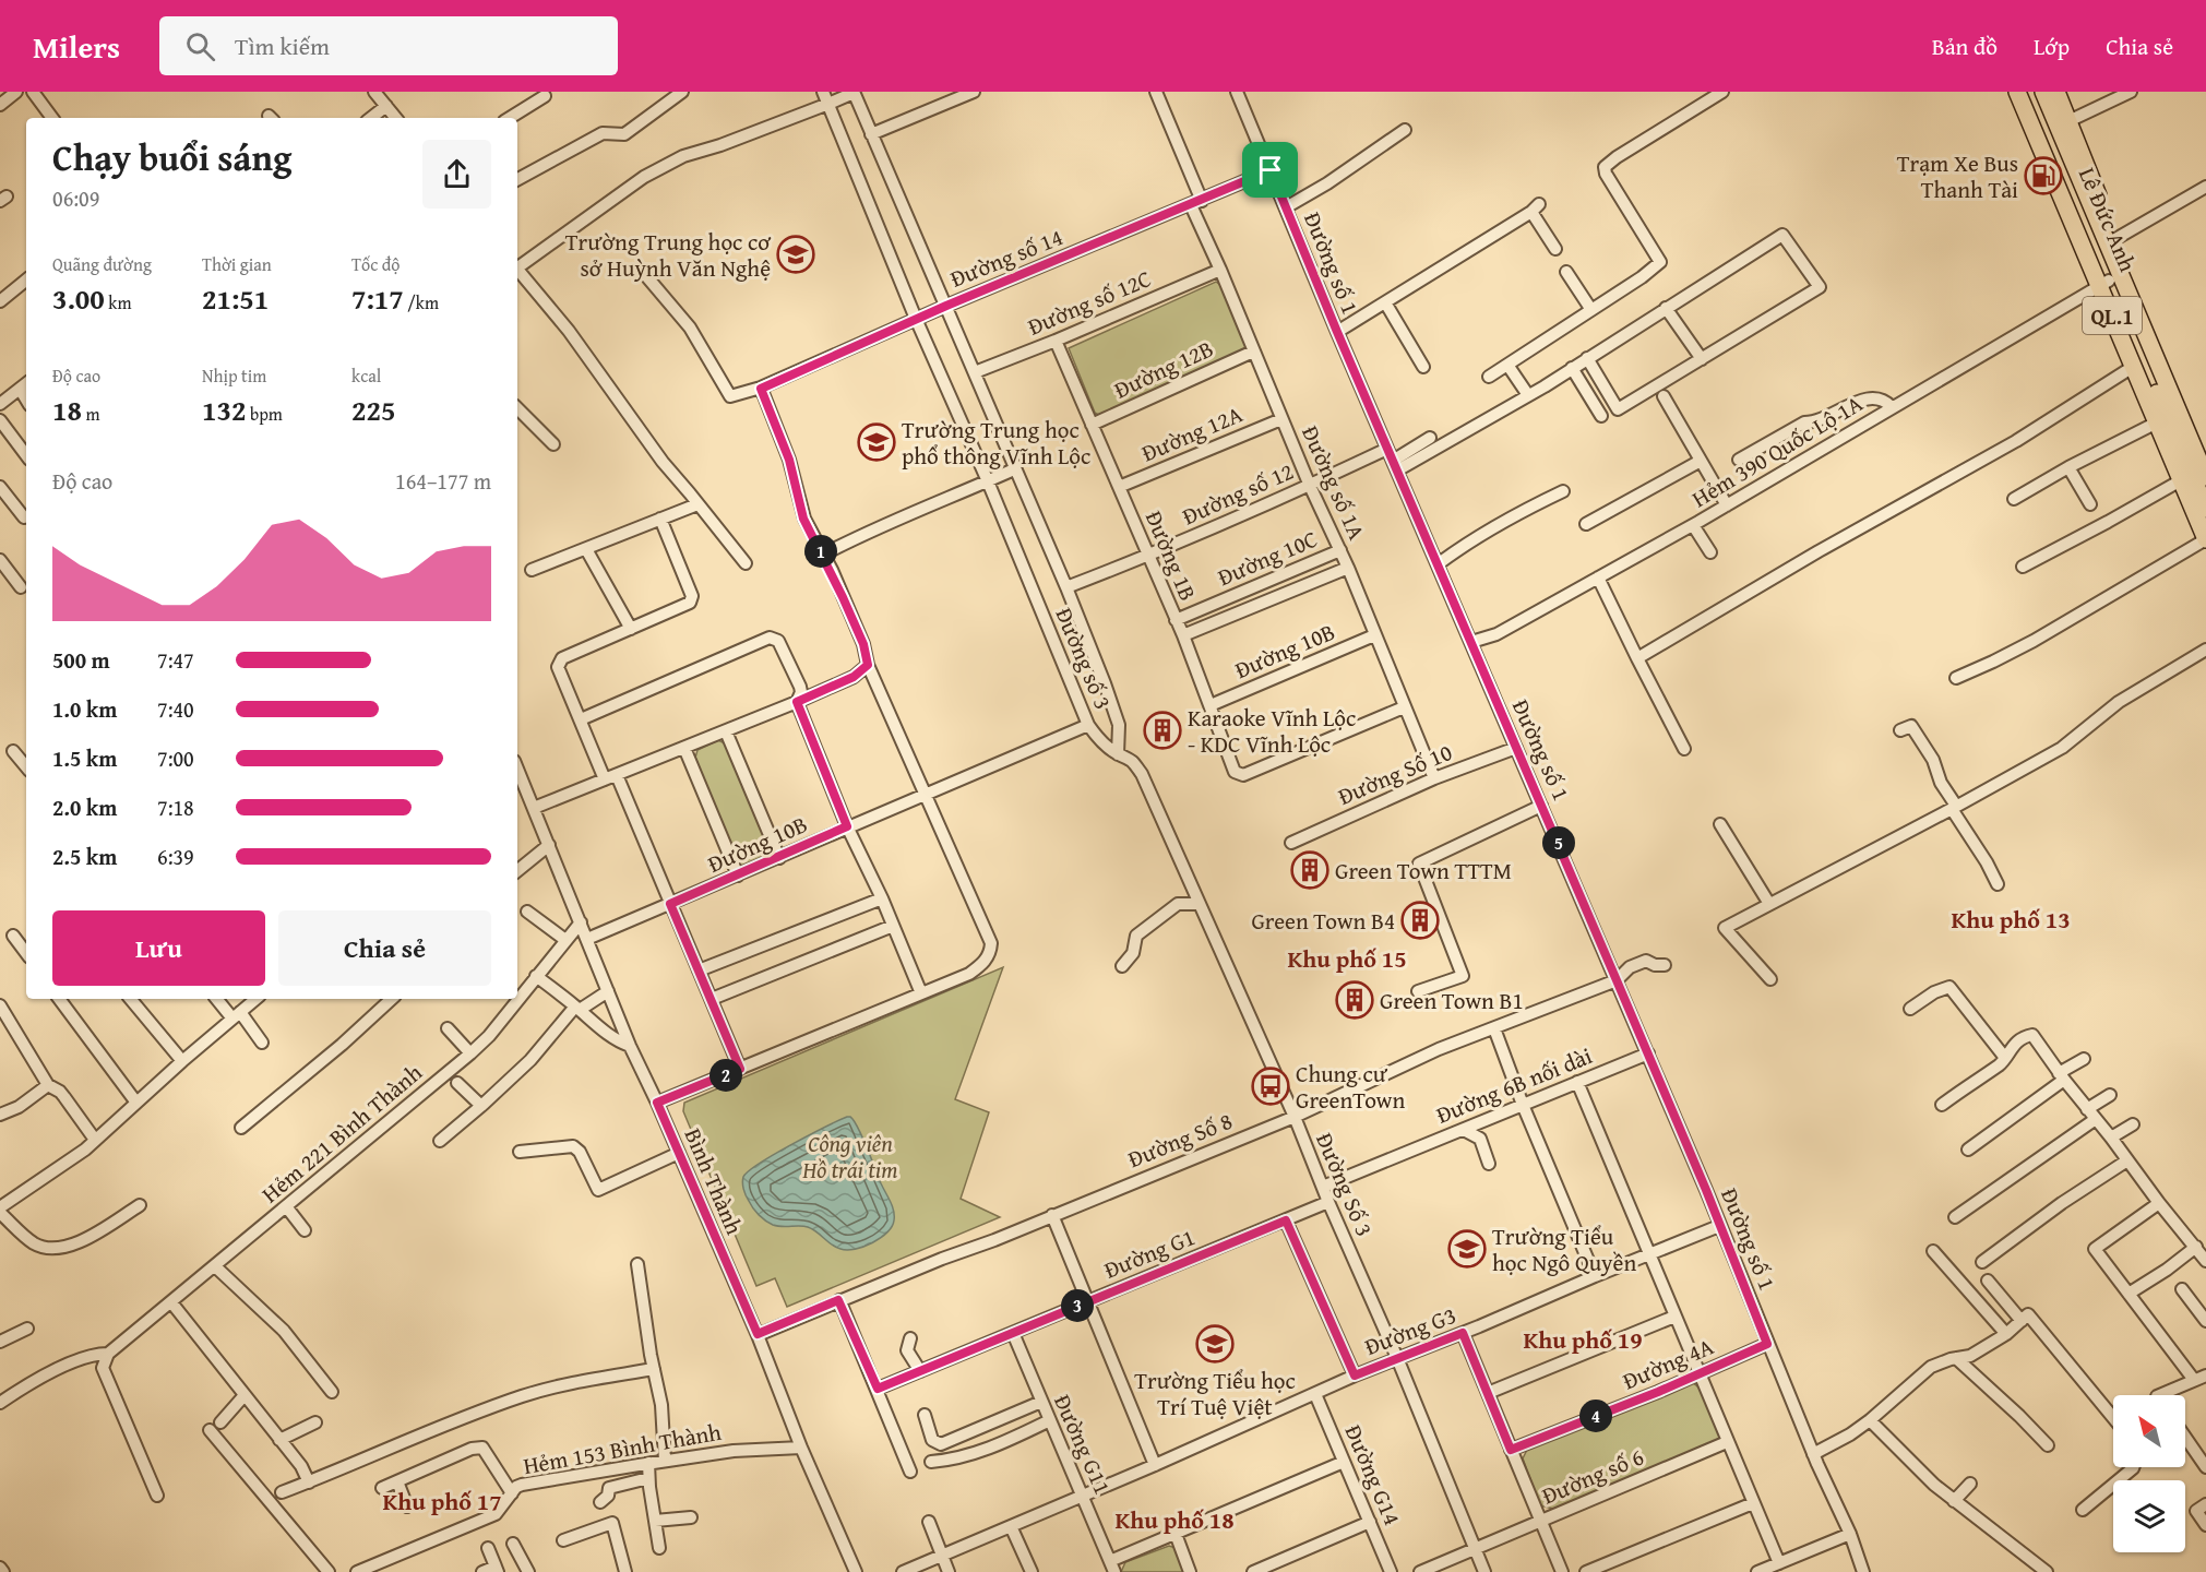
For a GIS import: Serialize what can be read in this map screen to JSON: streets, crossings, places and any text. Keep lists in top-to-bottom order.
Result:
{
  "streets": {
    "highway": ["Lê Đức Anh", "QL.1"],
    "street": [
      "Đường số 14",
      "Đường số 1",
      "Đường số 12C",
      "Đường 12B",
      "Đường 12A",
      "Hẻm 390 Quốc Lộ 1A",
      "Đường số 1A",
      "Đường số 12",
      "Đường 1B",
      "Đường 10C",
      "Đường 10B",
      "Đường số 3",
      "Đường Số 10",
      "Đường 6B nối dài",
      "Hẻm 221 Bình Thành",
      "Đường Số 8",
      "Bình Thành",
      "Đường Số 3",
      "Đường G1",
      "Đường G3",
      "Đường 4A",
      "Đường G11",
      "Hẻm 153 Bình Thành",
      "Đường G14",
      "Đường số 6"
    ]
  },
  "crossings": [
    ["Lê Đức Anh", "Hẻm 390 Quốc Lộ 1A"],
    ["Đường số 14", "Đường số 1"],
    ["Đường số 14", "Đường số 1A"],
    ["Đường số 14", "Đường số 3"],
    ["Đường số 1", "Hẻm 390 Quốc Lộ 1A"],
    ["Đường số 1", "Đường số 12"],
    ["Đường số 1", "Đường Số 10"],
    ["Đường số 1", "Đường 6B nối dài"],
    ["Đường số 1", "Đường Số 8"],
    ["Đường số 1", "Đường G3"],
    ["Đường số 1", "Đường 4A"],
    ["Đường số 12C", "Đường số 1A"],
    ["Đường số 12C", "Đường 1B"],
    ["Đường số 12C", "Đường số 3"],
    ["Đường 12B", "Đường số 1A"],
    ["Đường 12B", "Đường 1B"],
    ["Đường 12A", "Đường số 1A"],
    ["Đường 12A", "Đường 1B"],
    ["Đường số 1A", "Đường số 12"],
    ["Đường số 1A", "Đường 1B"],
    ["Đường số 1A", "Đường 10C"],
    ["Đường số 1A", "Đường 10B"],
    ["Đường số 1A", "Đường Số 10"],
    ["Đường số 12", "Đường 1B"],
    ["Đường số 12", "Đường số 3"],
    ["Đường 1B", "Đường 10C"],
    ["Đường 1B", "Đường 10B"],
    ["Đường 10B", "Đường số 3"],
    ["Đường 10B", "Bình Thành"],
    ["Đường số 3", "Đường Số 3"],
    ["Đường 6B nối dài", "Đường Số 3"],
    ["Hẻm 221 Bình Thành", "Bình Thành"],
    ["Đường Số 8", "Bình Thành"],
    ["Đường Số 8", "Đường Số 3"],
    ["Bình Thành", "Hẻm 153 Bình Thành"],
    ["Đường Số 3", "Đường G1"],
    ["Đường Số 3", "Đường G3"],
    ["Đường Số 3", "Đường số 6"],
    ["Đường G1", "Đường G11"],
    ["Đường G3", "Đường G11"],
    ["Đường G3", "Đường G14"]
  ],
  "districts": [
    "Khu phố 13",
    "Khu phố 15",
    "Khu phố 19",
    "Khu phố 17",
    "Khu phố 18"
  ],
  "parks": ["Công viên Hồ trái tim"],
  "places": {
    "fuel station": ["Trạm Xe Bus Thanh Tài"],
    "school or university": [
      "Trường Trung học cơ sở Huỳnh Văn Nghệ",
      "Trường Trung học phổ thông Vĩnh Lộc",
      "Trường Tiểu học Ngô Quyền",
      "Trường Tiểu học Trí Tuệ Việt"
    ],
    "building": [
      "Karaoke Vĩnh Lộc - KDC Vĩnh Lộc",
      "Green Town TTTM",
      "Green Town B4",
      "Green Town B1"
    ],
    "bus stop": ["Chung cư GreenTown"]
  },
  "north": "top left",
  "page": {
    "header": "Milers",
    "search": "Tìm kiếm",
    "nav": ["Bản đồ", "Lớp", "Chia sẻ"],
    "heading": ["Chạy buổi sáng", "06:09"],
    "stats": [
      ["Quãng đường", "3.00 km"],
      ["Thời gian", "21:51"],
      ["Tốc độ", "7:17 /km"],
      ["Độ cao", "18 m"],
      ["Nhịp tim", "132 bpm"],
      ["kcal", "225"]
    ],
    "chart": ["Độ cao", "164–177 m"],
    "pins": [
      "1",
      "5",
      "2",
      "3",
      "4"
    ],
    "list": [
      {
        "name": "500 m",
        "note": "7:47"
      },
      {
        "name": "1.0 km",
        "note": "7:40"
      },
      {
        "name": "1.5 km",
        "note": "7:00"
      },
      {
        "name": "2.0 km",
        "note": "7:18"
      },
      {
        "name": "2.5 km",
        "note": "6:39"
      }
    ],
    "buttons": ["Lưu", "Chia sẻ"]
  }
}
